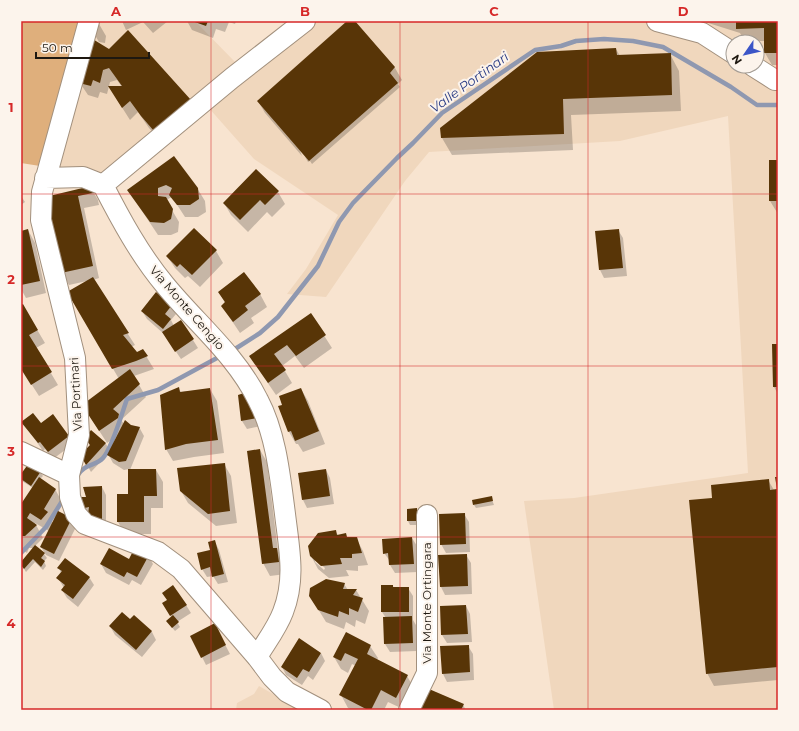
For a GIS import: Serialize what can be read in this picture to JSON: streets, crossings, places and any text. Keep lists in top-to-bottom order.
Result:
{
  "streets": {
    "street": ["Via Monte Cengio", "Via Portinari", "Via Monte Ortingara"]
  },
  "crossings": [
    ["Via Monte Cengio", "Via Portinari"]
  ],
  "water": ["Valle Portinari"],
  "scale_bar": "50 m",
  "north": "bottom left",
  "grid": {
    "columns": [
      "A",
      "B",
      "C",
      "D"
    ],
    "rows": [
      "1",
      "2",
      "3",
      "4"
    ]
  }
}
